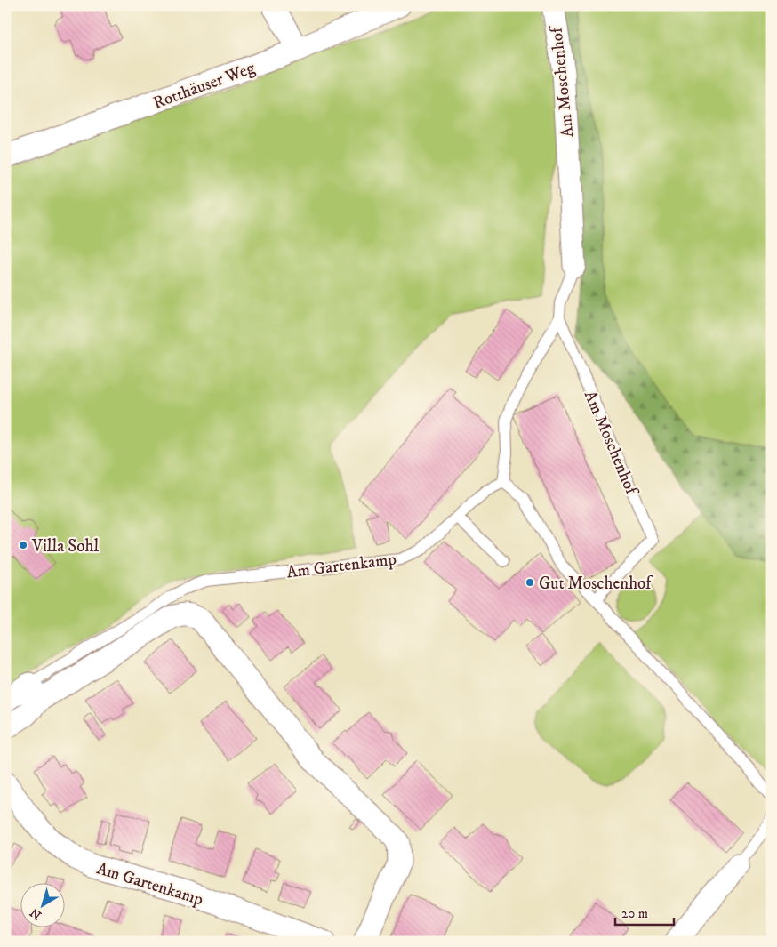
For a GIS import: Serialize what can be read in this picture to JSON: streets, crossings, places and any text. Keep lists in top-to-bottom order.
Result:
{
  "streets": {
    "street": ["Am Moschenhof", "Rotthäuser Weg", "Am Gartenkamp"]
  },
  "places": ["Villa Sohl", "Gut Moschenhof"],
  "scale_bar": "20 m",
  "north": "bottom left"
}
